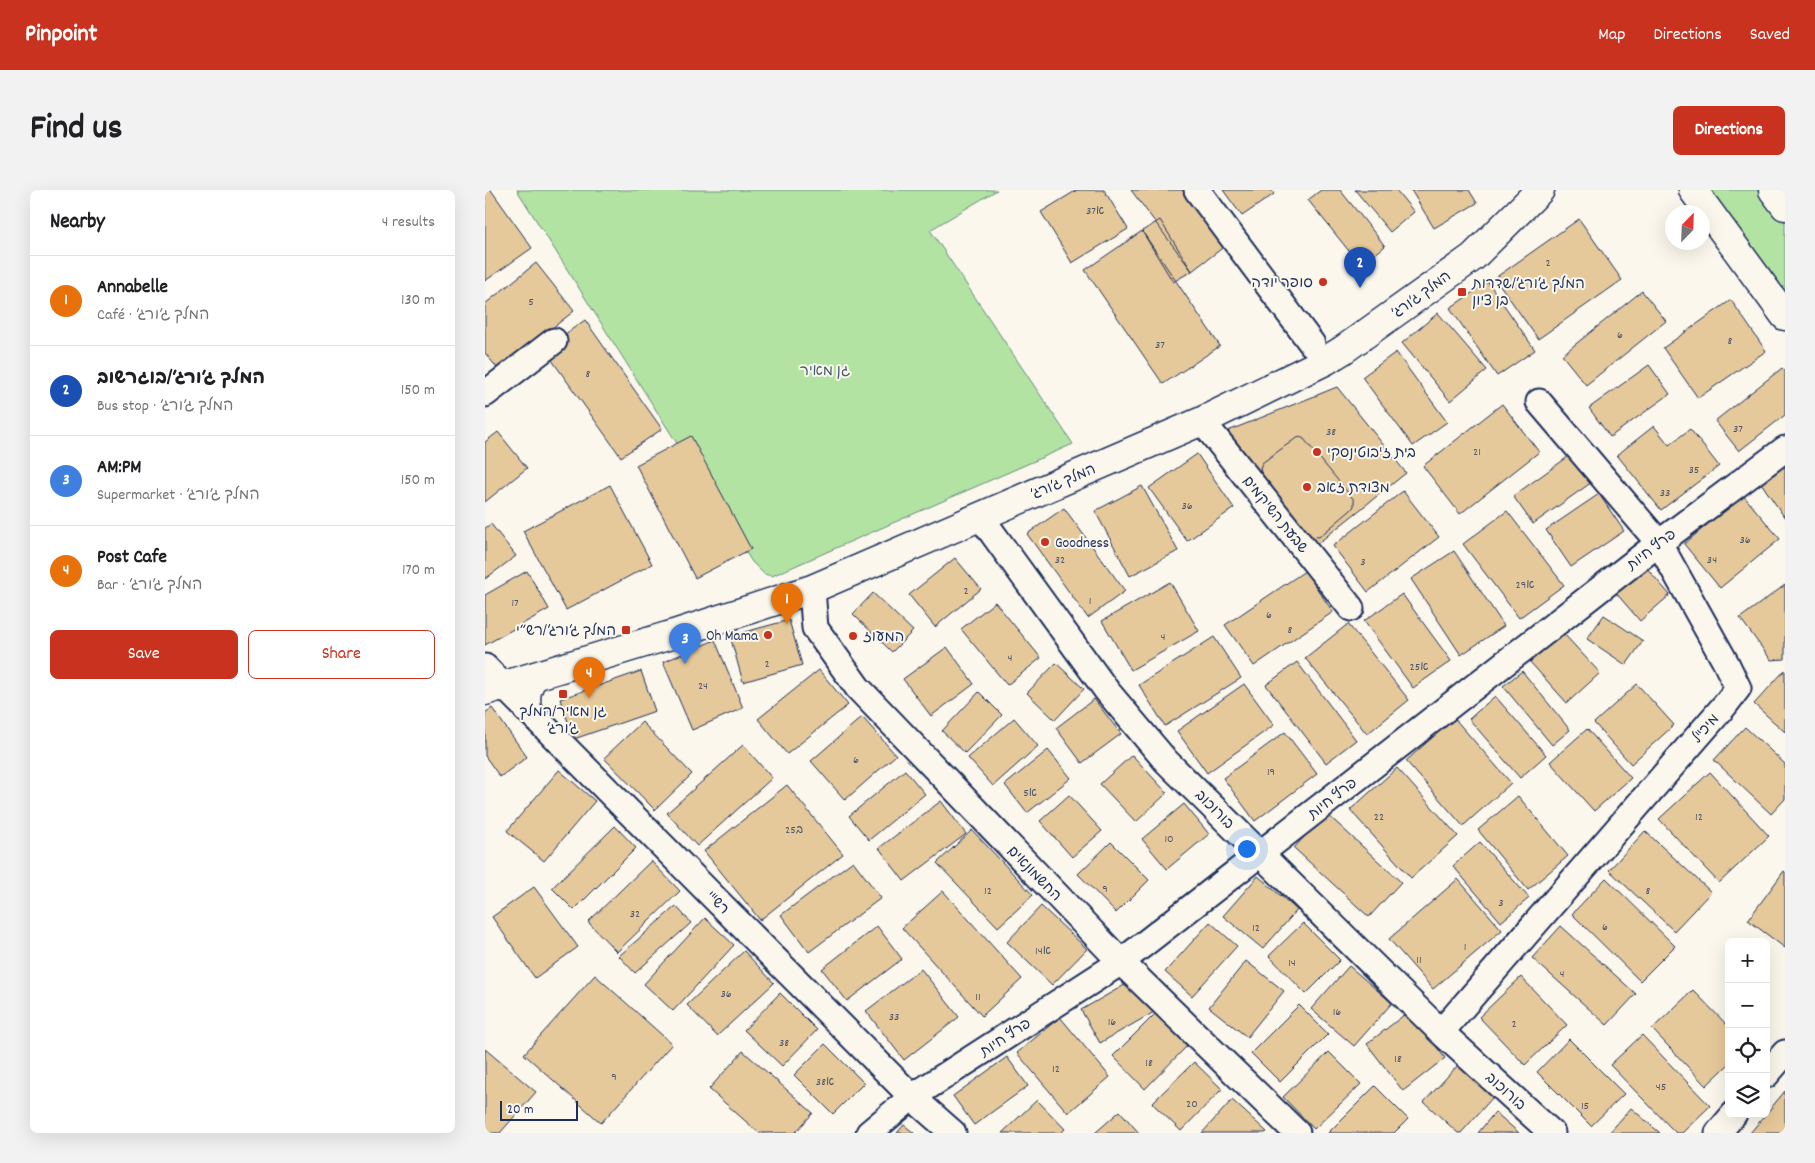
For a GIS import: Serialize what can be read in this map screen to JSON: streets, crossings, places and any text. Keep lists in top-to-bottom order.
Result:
{
  "streets": {
    "street": [
      "המלך ג׳ורג׳",
      "שבעת השיקמים",
      "פרץ חיות",
      "מיכ\"ל",
      "בורוכוב",
      "החשמונאים",
      "רש\"י"
    ]
  },
  "crossings": [
    ["המלך ג׳ורג׳", "שבעת השיקמים"],
    ["המלך ג׳ורג׳", "בורוכוב"],
    ["המלך ג׳ורג׳", "החשמונאים"],
    ["המלך ג׳ורג׳", "רש\"י"],
    ["פרץ חיות", "מיכ\"ל"],
    ["פרץ חיות", "בורוכוב"],
    ["פרץ חיות", "החשמונאים"],
    ["פרץ חיות", "רש\"י"],
    ["מיכ\"ל", "בורוכוב"]
  ],
  "parks": ["גן מאיר"],
  "places": {
    "other": [
      "סופר יודה",
      "בית ז'בוטינסקי",
      "מצודת זאב",
      "Goodness",
      "Oh Mama",
      "המעוז"
    ],
    "transit": ["המלך ג׳ורג׳/שדרות בן ציון", "המלך ג׳ורג׳/רש״י", "גן מאיר/המלך ג׳ורג׳"]
  },
  "house_numbers": [
    "37א",
    "2",
    "5",
    "6",
    "8",
    "37",
    "8",
    "37",
    "38",
    "21",
    "35",
    "33",
    "36",
    "36",
    "32",
    "34",
    "3",
    "29א",
    "2",
    "1",
    "17",
    "6",
    "8",
    "4",
    "4",
    "2",
    "25א",
    "24",
    "6",
    "19",
    "5א",
    "22",
    "12",
    "25ב",
    "10",
    "9",
    "12",
    "8",
    "3",
    "32",
    "6",
    "12",
    "1",
    "14א",
    "11",
    "14",
    "4",
    "36",
    "11",
    "16",
    "33",
    "16",
    "2",
    "38",
    "18",
    "18",
    "12",
    "9",
    "38א",
    "45",
    "20",
    "15"
  ],
  "scale_bar": "20 m",
  "north": "top right",
  "page": {
    "header": "Pinpoint",
    "nav": ["Map", "Directions", "Saved"],
    "title": "Find us",
    "buttons": [
      "Directions",
      ["Save", "Share"]
    ],
    "heading": ["Nearby", "4 results"],
    "pins": [
      "2",
      "1",
      "3",
      "4"
    ],
    "list": [
      {
        "mark": "1",
        "name": "Annabelle",
        "note": "Café · המלך ג׳ורג׳",
        "value": "130 m"
      },
      {
        "mark": "2",
        "name": "המלך ג׳ורג׳/בוגרשוב",
        "note": "Bus stop · המלך ג׳ורג׳",
        "value": "150 m"
      },
      {
        "mark": "3",
        "name": "AM:PM",
        "note": "Supermarket · המלך ג׳ורג׳",
        "value": "150 m"
      },
      {
        "mark": "4",
        "name": "Post Cafe",
        "note": "Bar · המלך ג׳ורג׳",
        "value": "170 m"
      }
    ],
    "map_buttons": ["+", "−"],
    "scale": "20 m"
  }
}
